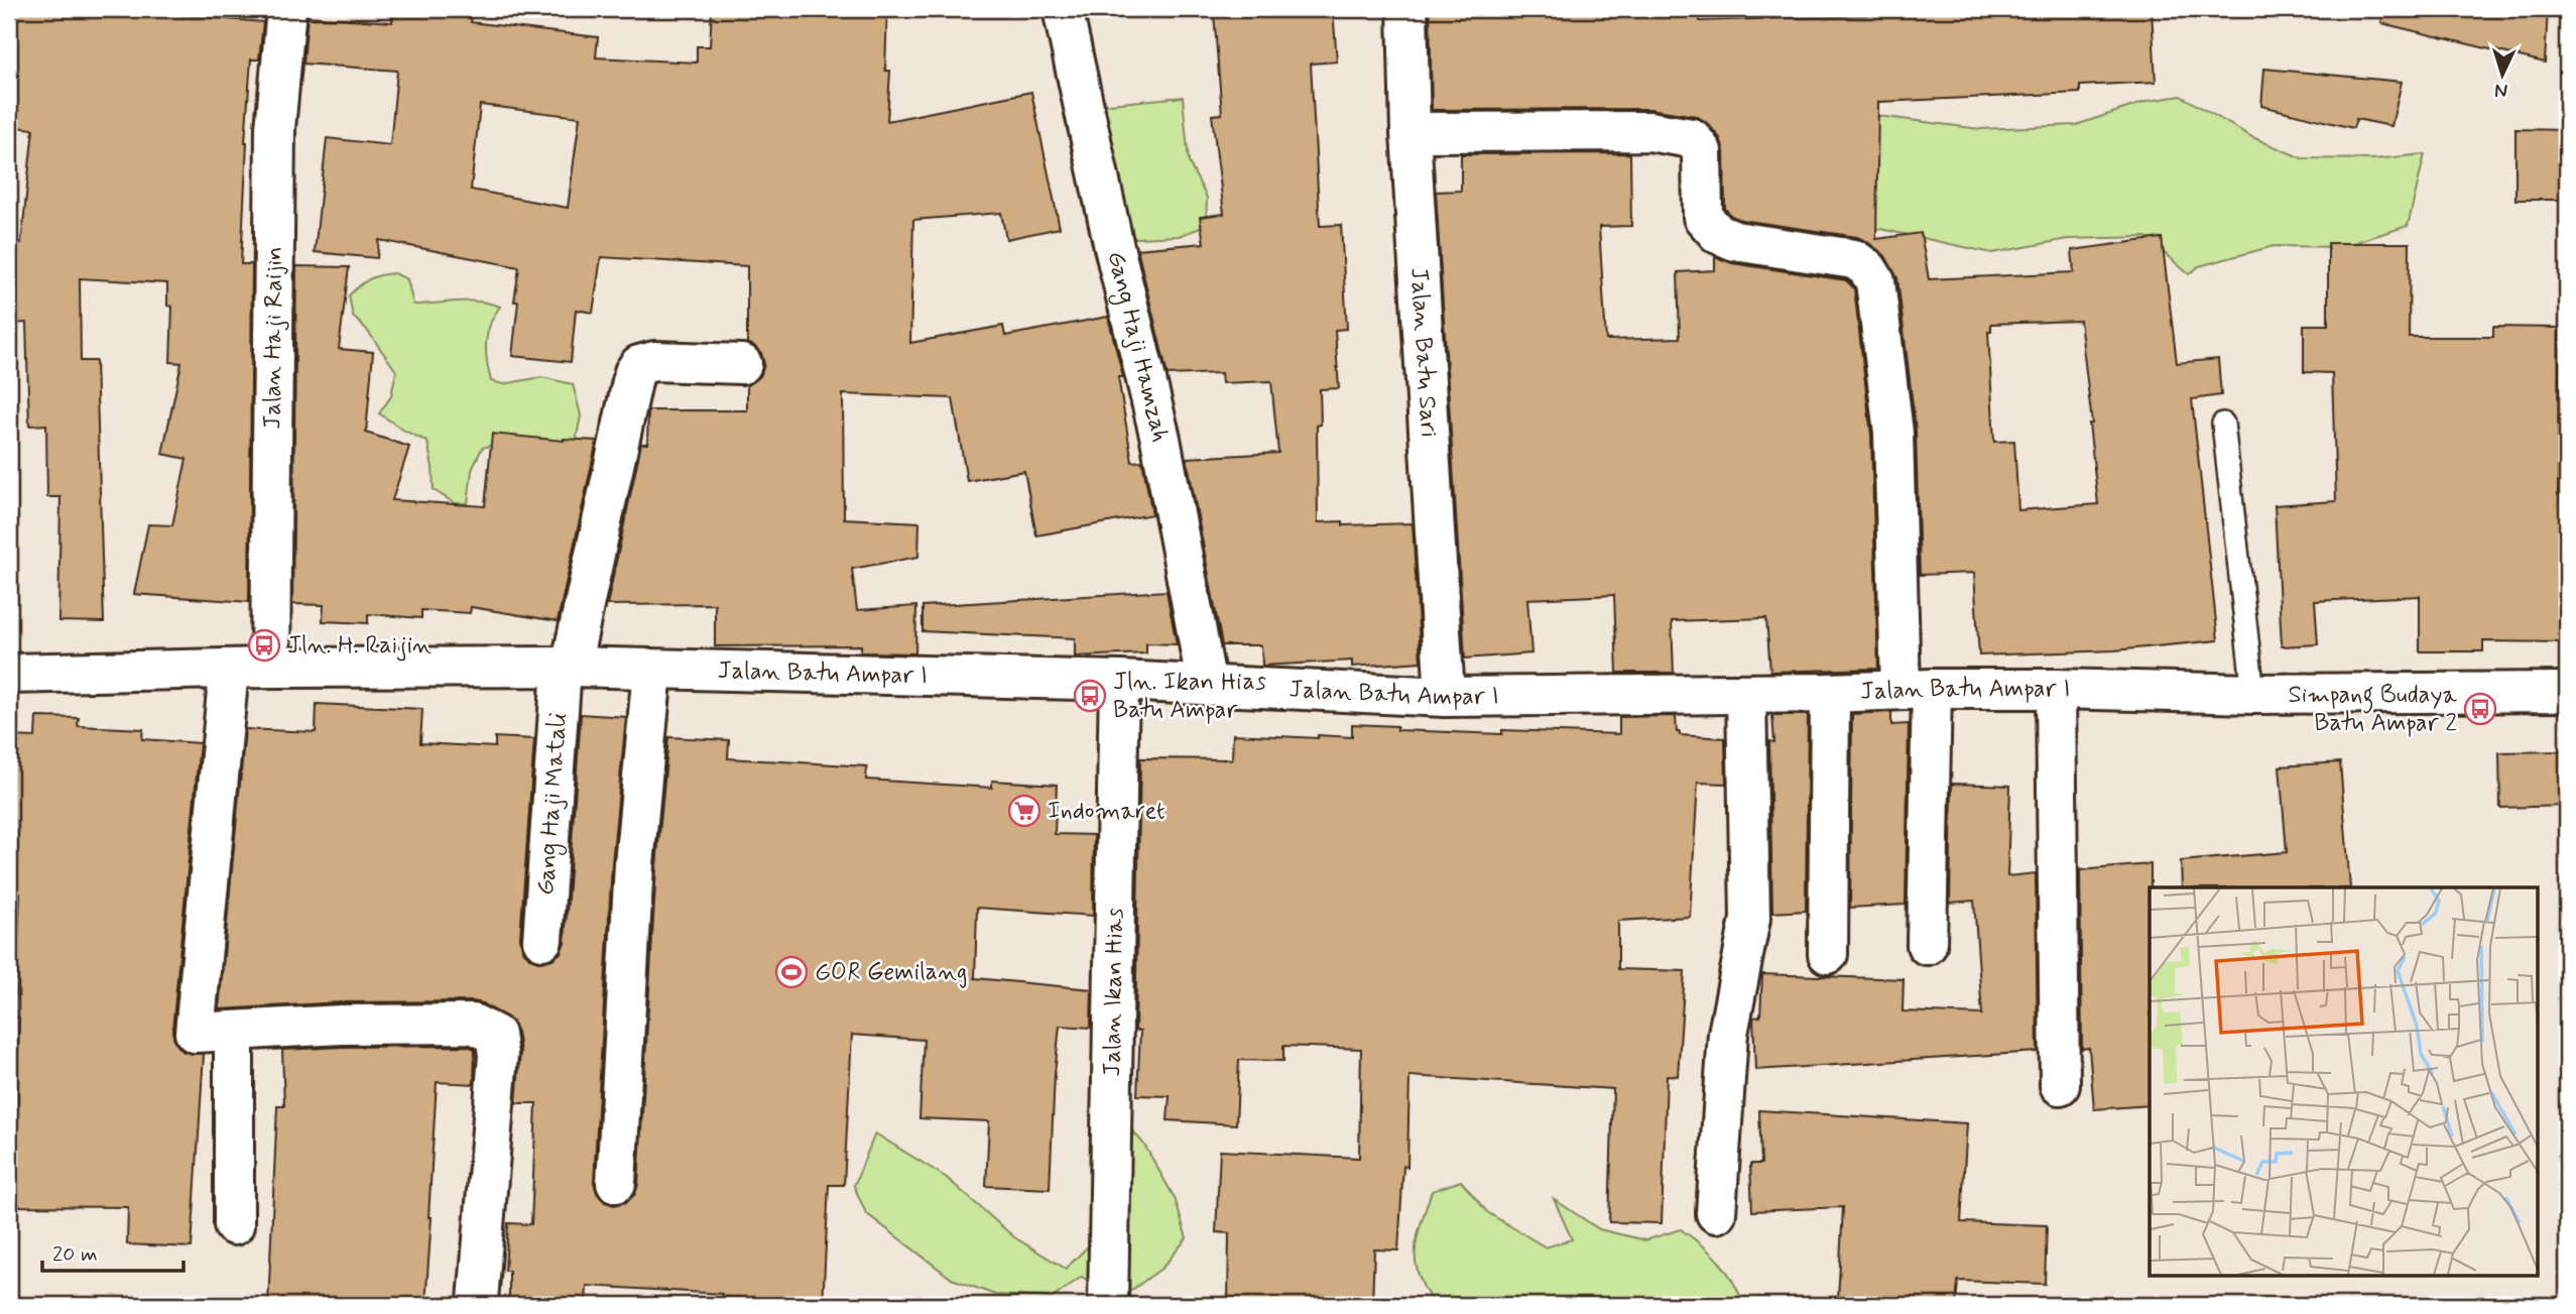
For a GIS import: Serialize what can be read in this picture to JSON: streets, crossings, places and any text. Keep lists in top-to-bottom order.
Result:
{
  "streets": {
    "street": [
      "Jalan Haji Raijin",
      "Gang Haji Hamzah",
      "Jalan Batu Sari",
      "Jalan Batu Ampar I",
      "Gang Haji Matali",
      "Jalan Ikan Hias"
    ]
  },
  "crossings": [
    ["Jalan Haji Raijin", "Jalan Batu Ampar I"],
    ["Gang Haji Hamzah", "Jalan Batu Ampar I"],
    ["Jalan Batu Sari", "Jalan Batu Ampar I"],
    ["Jalan Batu Ampar I", "Gang Haji Matali"],
    ["Jalan Batu Ampar I", "Jalan Ikan Hias"]
  ],
  "places": {
    "bus stop": ["Jln. H. Raijin", "Jln. Ikan Hias Batu Ampar", "Simpang Budaya Batu Ampar 2"],
    "supermarket": ["Indomaret"],
    "sports": ["GOR Gemilang"]
  },
  "scale_bar": "20 m",
  "north": "bottom"
}
